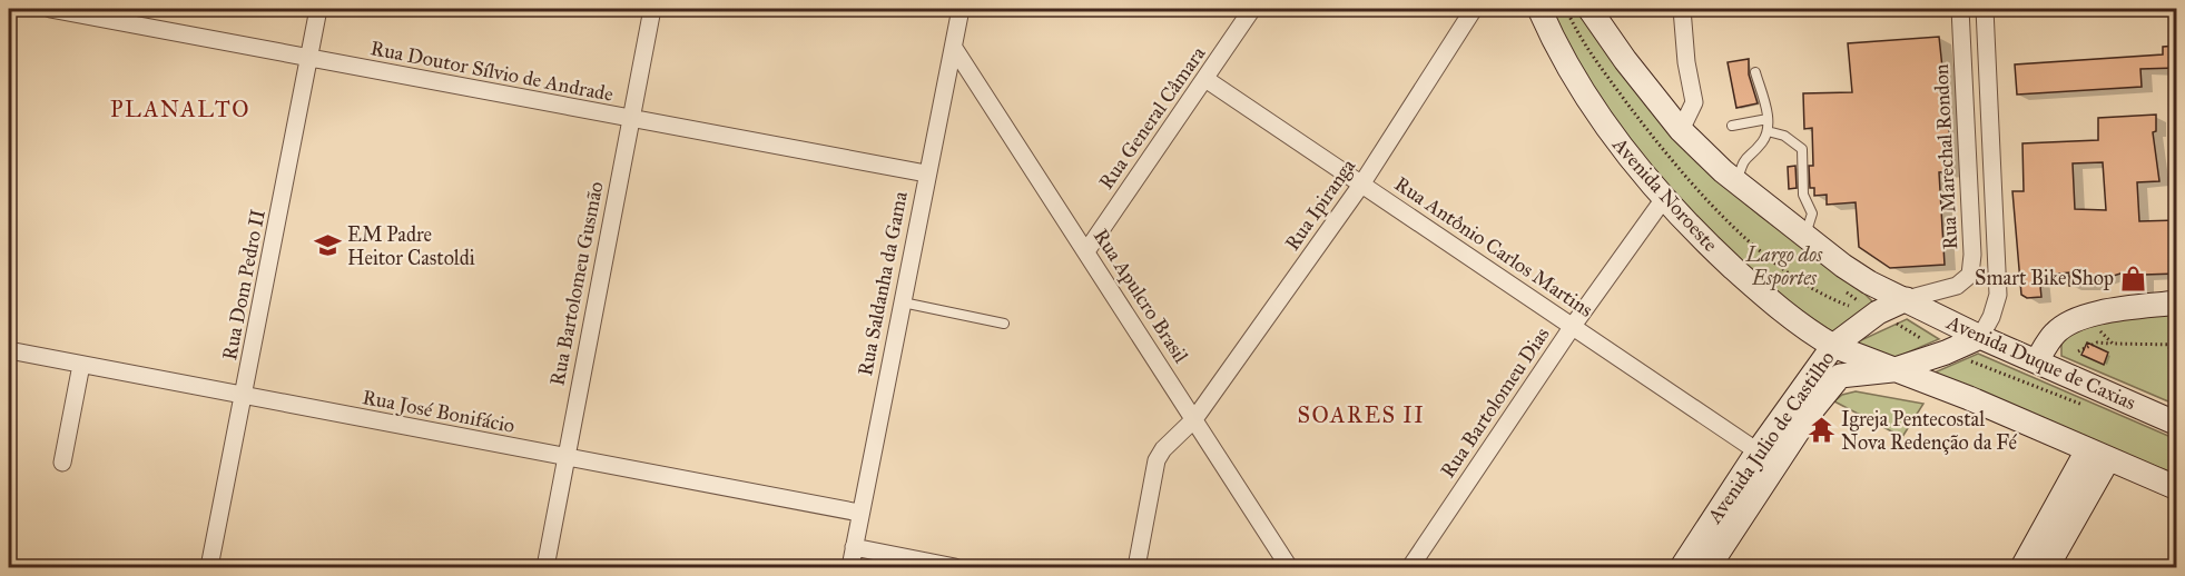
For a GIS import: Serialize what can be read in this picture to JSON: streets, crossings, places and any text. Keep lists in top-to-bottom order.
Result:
{
  "streets": {
    "main road": ["Avenida Noroeste", "Avenida Duque de Caxias", "Avenida Julio de Castilho"],
    "street": [
      "Rua Doutor Sílvio de Andrade",
      "Rua General Câmara",
      "Rua Marechal Rondon",
      "Rua Ipiranga",
      "Rua Antônio Carlos Martins",
      "Rua Bartolomeu Gusmão",
      "Rua Saldanha da Gama",
      "Rua Dom Pedro II",
      "Rua Apulcro Brasil",
      "Rua Bartolomeu Dias",
      "Rua José Bonifácio"
    ]
  },
  "crossings": [
    ["Rua Doutor Sílvio de Andrade", "Rua Bartolomeu Gusmão"],
    ["Rua Doutor Sílvio de Andrade", "Rua Saldanha da Gama"],
    ["Rua Doutor Sílvio de Andrade", "Rua Dom Pedro II"],
    ["Rua General Câmara", "Rua Antônio Carlos Martins"],
    ["Rua General Câmara", "Rua Apulcro Brasil"],
    ["Rua Marechal Rondon", "Avenida Duque de Caxias"],
    ["Rua Marechal Rondon", "Avenida Julio de Castilho"],
    ["Avenida Noroeste", "Rua Bartolomeu Dias"],
    ["Avenida Noroeste", "Avenida Julio de Castilho"],
    ["Rua Ipiranga", "Rua Antônio Carlos Martins"],
    ["Rua Ipiranga", "Rua Apulcro Brasil"],
    ["Rua Antônio Carlos Martins", "Rua Bartolomeu Dias"],
    ["Rua Antônio Carlos Martins", "Avenida Julio de Castilho"],
    ["Rua Bartolomeu Gusmão", "Rua José Bonifácio"],
    ["Rua Saldanha da Gama", "Rua Apulcro Brasil"],
    ["Rua Saldanha da Gama", "Rua José Bonifácio"],
    ["Rua Dom Pedro II", "Rua José Bonifácio"],
    ["Avenida Duque de Caxias", "Avenida Julio de Castilho"]
  ],
  "districts": ["PLANALTO", "SOARES II"],
  "parks": ["Largo dos Esportes"],
  "places": {
    "school or university": ["EM Padre Heitor Castoldi"],
    "shop": ["Smart Bike Shop"],
    "temple": ["Igreja Pentecostal Nova Redenção da Fé"]
  }
}
